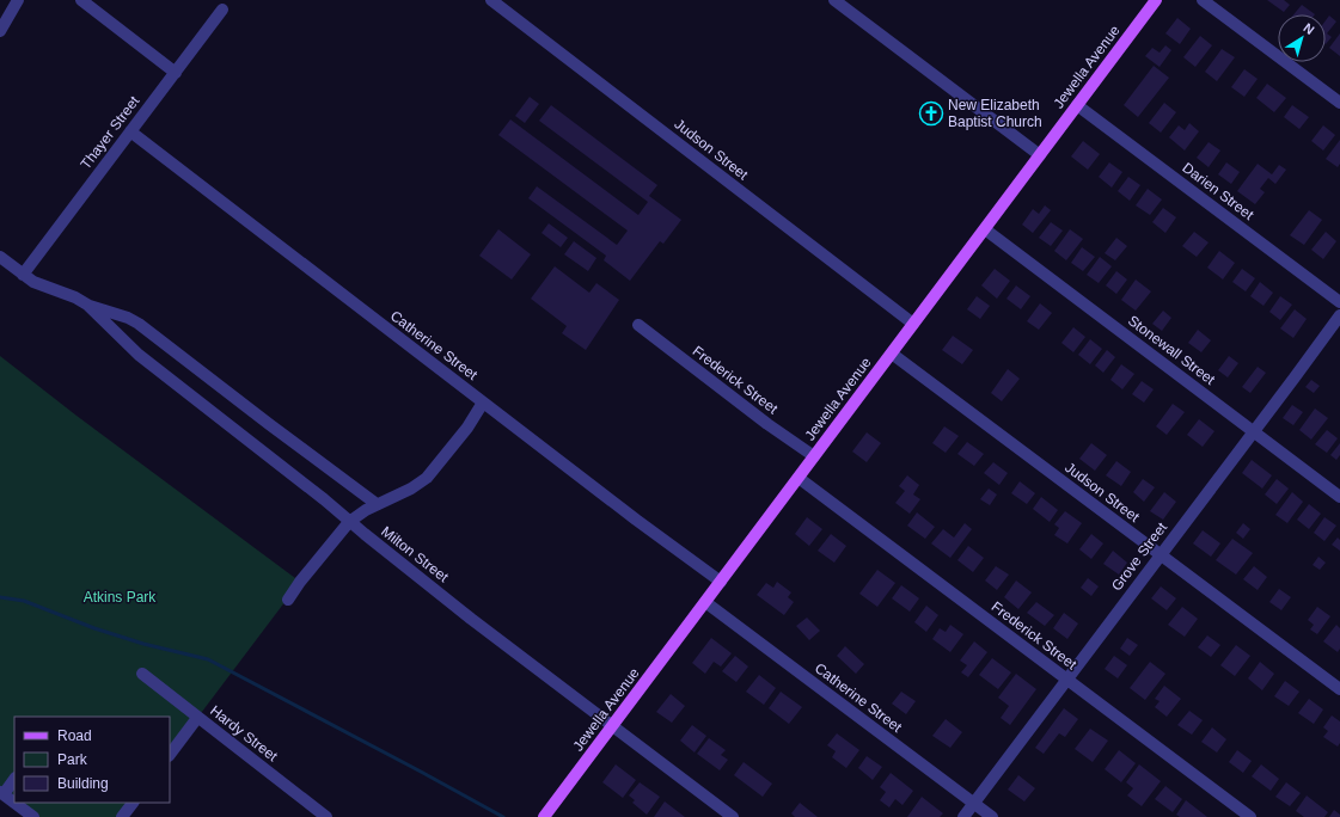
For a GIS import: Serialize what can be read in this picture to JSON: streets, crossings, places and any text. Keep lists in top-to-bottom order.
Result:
{
  "streets": {
    "main road": ["Jewella Avenue"],
    "street": [
      "Thayer Street",
      "Judson Street",
      "Darien Street",
      "Catherine Street",
      "Stonewall Street",
      "Frederick Street",
      "Milton Street",
      "Grove Street",
      "Hardy Street"
    ]
  },
  "crossings": [
    ["Jewella Avenue", "Judson Street"],
    ["Jewella Avenue", "Darien Street"],
    ["Jewella Avenue", "Catherine Street"],
    ["Jewella Avenue", "Stonewall Street"],
    ["Jewella Avenue", "Frederick Street"],
    ["Jewella Avenue", "Milton Street"],
    ["Thayer Street", "Catherine Street"],
    ["Thayer Street", "Milton Street"],
    ["Judson Street", "Grove Street"],
    ["Catherine Street", "Grove Street"],
    ["Stonewall Street", "Grove Street"],
    ["Frederick Street", "Grove Street"]
  ],
  "parks": ["Atkins Park"],
  "places": {
    "church": ["New Elizabeth Baptist Church"]
  },
  "legend": ["Road", "Park", "Building"],
  "north": "top right"
}
